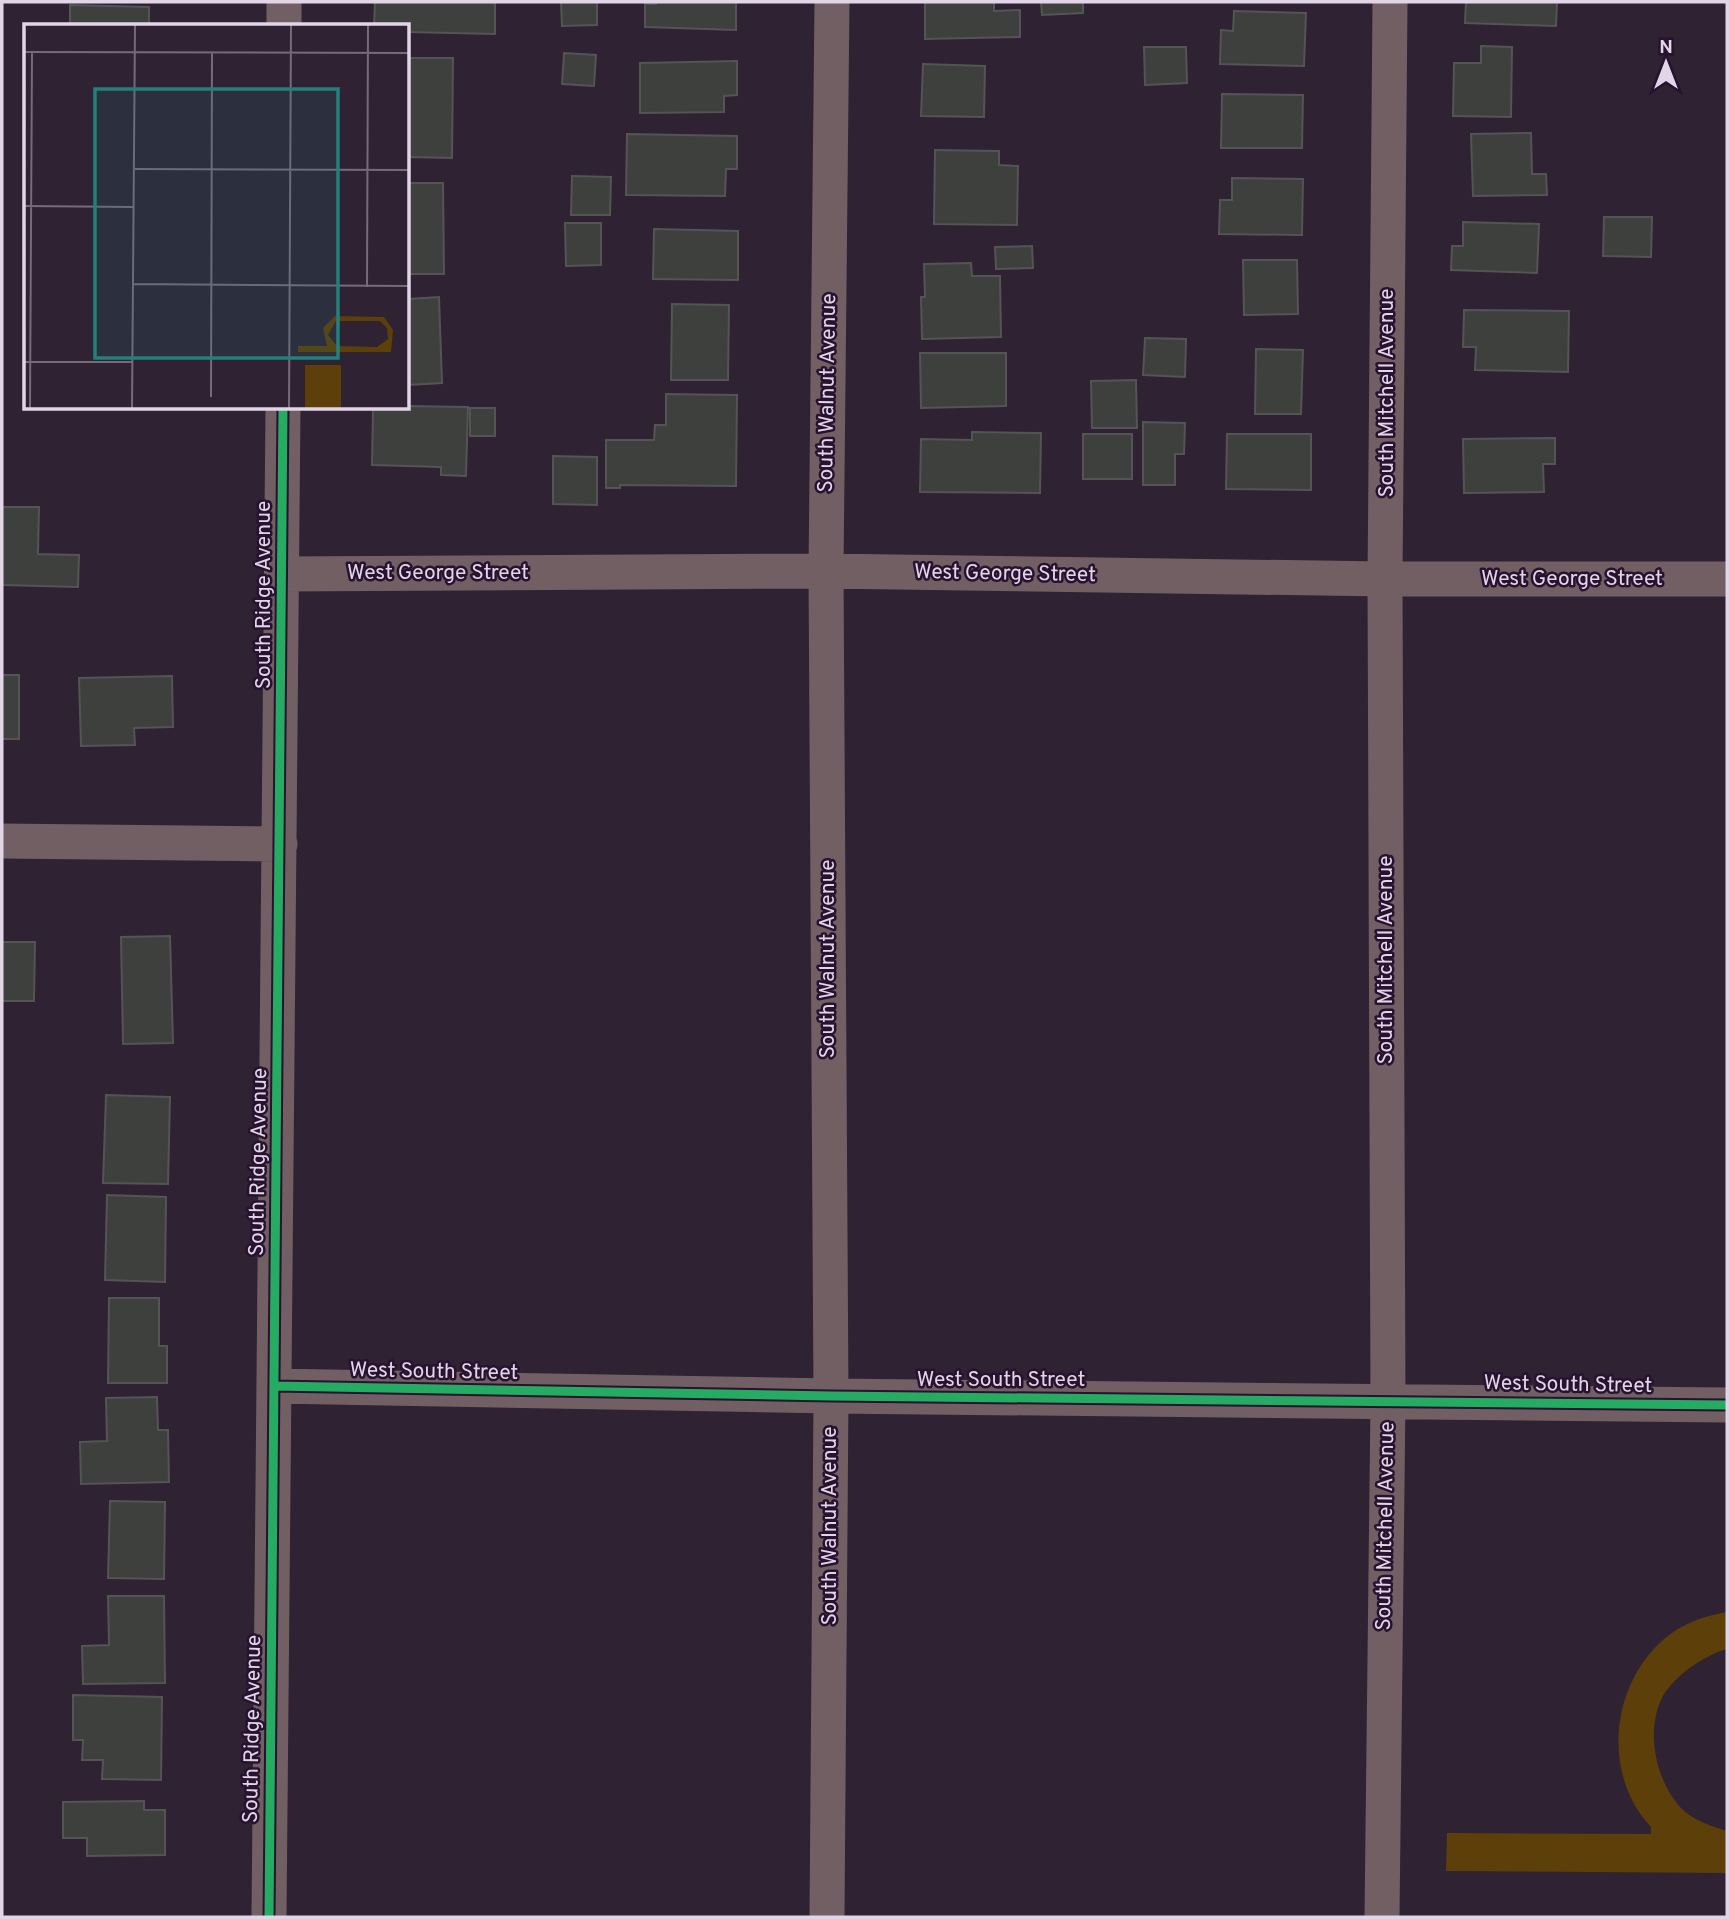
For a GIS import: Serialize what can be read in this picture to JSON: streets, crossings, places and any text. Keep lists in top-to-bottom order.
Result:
{
  "streets": {
    "street": [
      "South Walnut Avenue",
      "South Mitchell Avenue",
      "West George Street",
      "South Ridge Avenue",
      "West South Street"
    ]
  },
  "crossings": [
    ["South Walnut Avenue", "West George Street"],
    ["South Walnut Avenue", "West South Street"],
    ["South Mitchell Avenue", "West George Street"],
    ["South Mitchell Avenue", "West South Street"],
    ["West George Street", "South Ridge Avenue"],
    ["South Ridge Avenue", "West South Street"]
  ],
  "north": "top"
}
